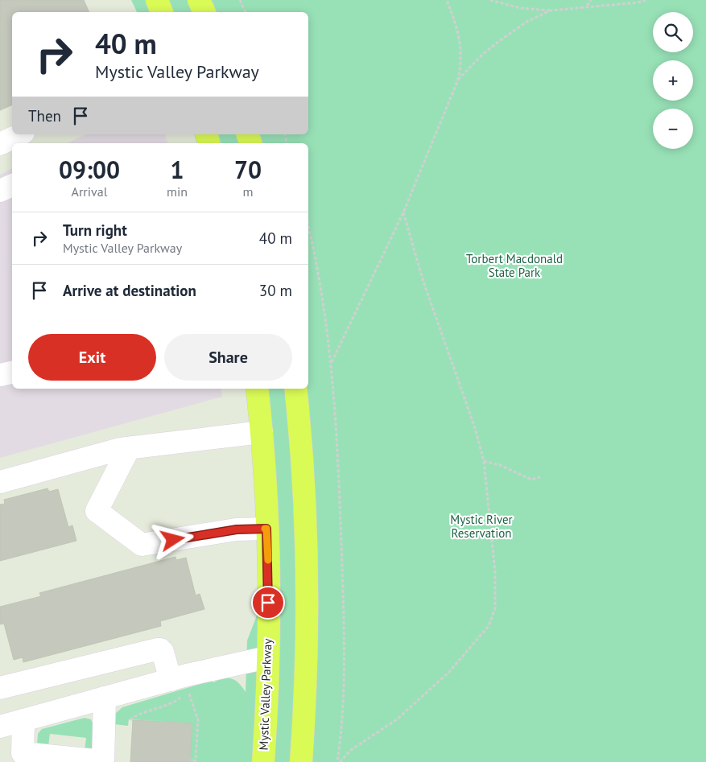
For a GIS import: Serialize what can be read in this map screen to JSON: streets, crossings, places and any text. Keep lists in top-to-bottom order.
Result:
{
  "streets": {
    "highway": ["Mystic Valley Parkway"]
  },
  "parks": ["Torbert Macdonald State Park", "Mystic River Reservation"],
  "page": {
    "map_buttons": ["+", "−"],
    "turn": ["40 m", "Mystic Valley Parkway"],
    "then": "Then",
    "eta": [
      "09:00",
      "Arrival",
      "1",
      "min",
      "70",
      "m"
    ],
    "list": [
      {
        "name": "Turn right",
        "note": "Mystic Valley Parkway",
        "value": "40 m"
      },
      {
        "name": "Arrive at destination",
        "value": "30 m"
      }
    ],
    "buttons": ["Exit", "Share"]
  }
}
